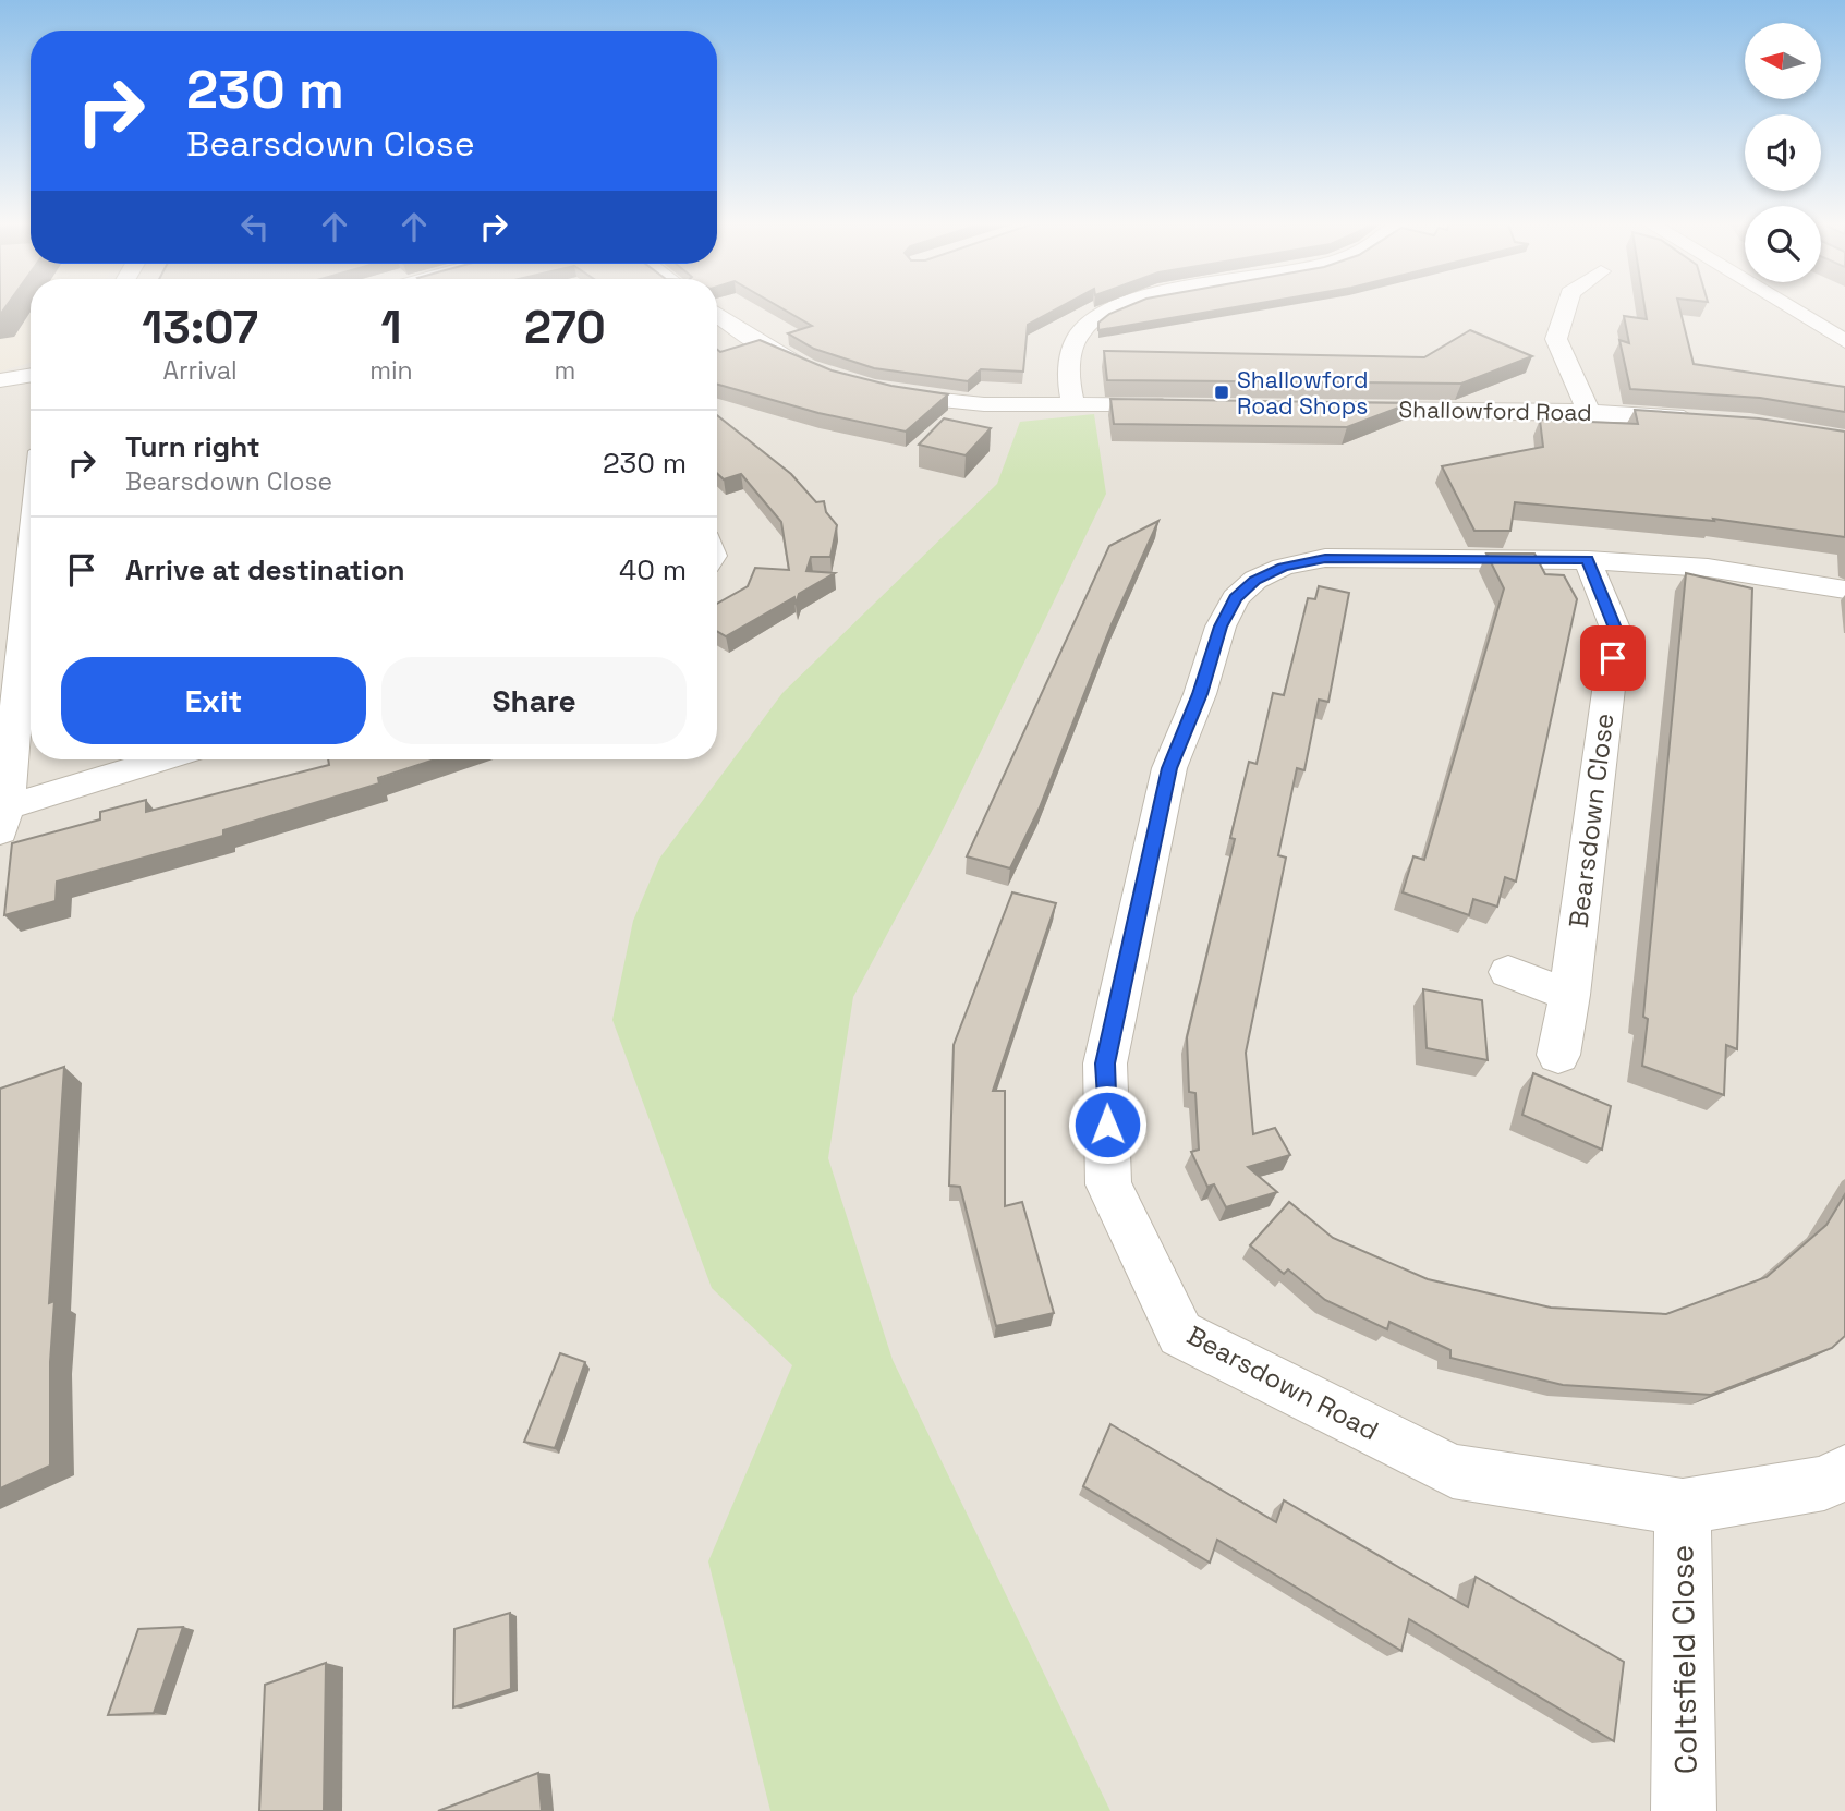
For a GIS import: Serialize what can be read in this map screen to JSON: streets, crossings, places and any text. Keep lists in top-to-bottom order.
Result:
{
  "streets": {
    "street": [
      "Shallowford Road",
      "Bearsdown Close",
      "Bearsdown Road",
      "Coltsfield Close"
    ]
  },
  "crossings": [
    ["Bearsdown Close", "Bearsdown Road"],
    ["Bearsdown Road", "Coltsfield Close"]
  ],
  "places": {
    "transit": ["Shallowford Road Shops"]
  },
  "north": "left",
  "page": {
    "turn": ["230 m", "Bearsdown Close"],
    "eta": [
      "13:07",
      "Arrival",
      "1",
      "min",
      "270",
      "m"
    ],
    "list": [
      {
        "name": "Turn right",
        "note": "Bearsdown Close",
        "value": "230 m"
      },
      {
        "name": "Arrive at destination",
        "value": "40 m"
      }
    ],
    "buttons": ["Exit", "Share"]
  }
}
